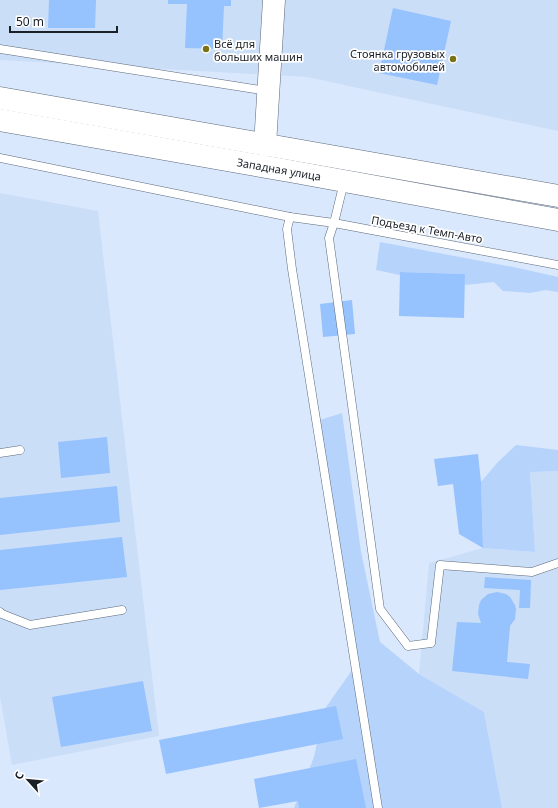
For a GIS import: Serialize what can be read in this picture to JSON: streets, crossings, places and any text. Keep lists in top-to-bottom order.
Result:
{
  "streets": {
    "main road": ["Западная улица"],
    "lane": ["Подъезд к Темп-Авто"]
  },
  "places": ["Всё для больших машин", "Стоянка грузовых автомобилей"],
  "scale_bar": "50 m",
  "north": "top left"
}
